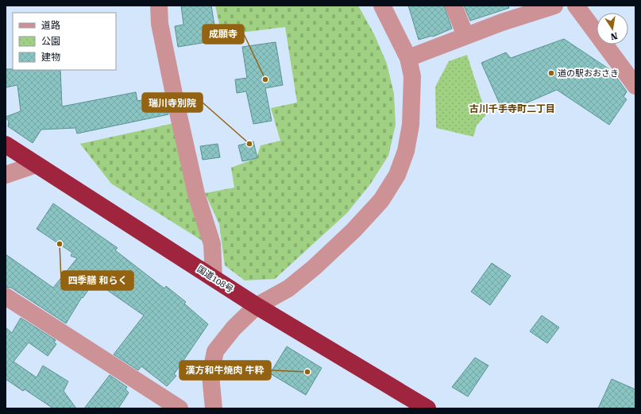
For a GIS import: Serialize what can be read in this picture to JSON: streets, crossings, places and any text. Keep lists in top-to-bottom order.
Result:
{
  "streets": {
    "highway": ["国道108号"]
  },
  "districts": ["古川千手寺町二丁目"],
  "places": [
    "道の駅おおさき",
    "成願寺",
    "瑞川寺別院",
    "四季膳 和らく",
    "漢方和牛焼肉 牛粋"
  ],
  "legend": ["道路", "公園", "建物"],
  "north": "bottom"
}
